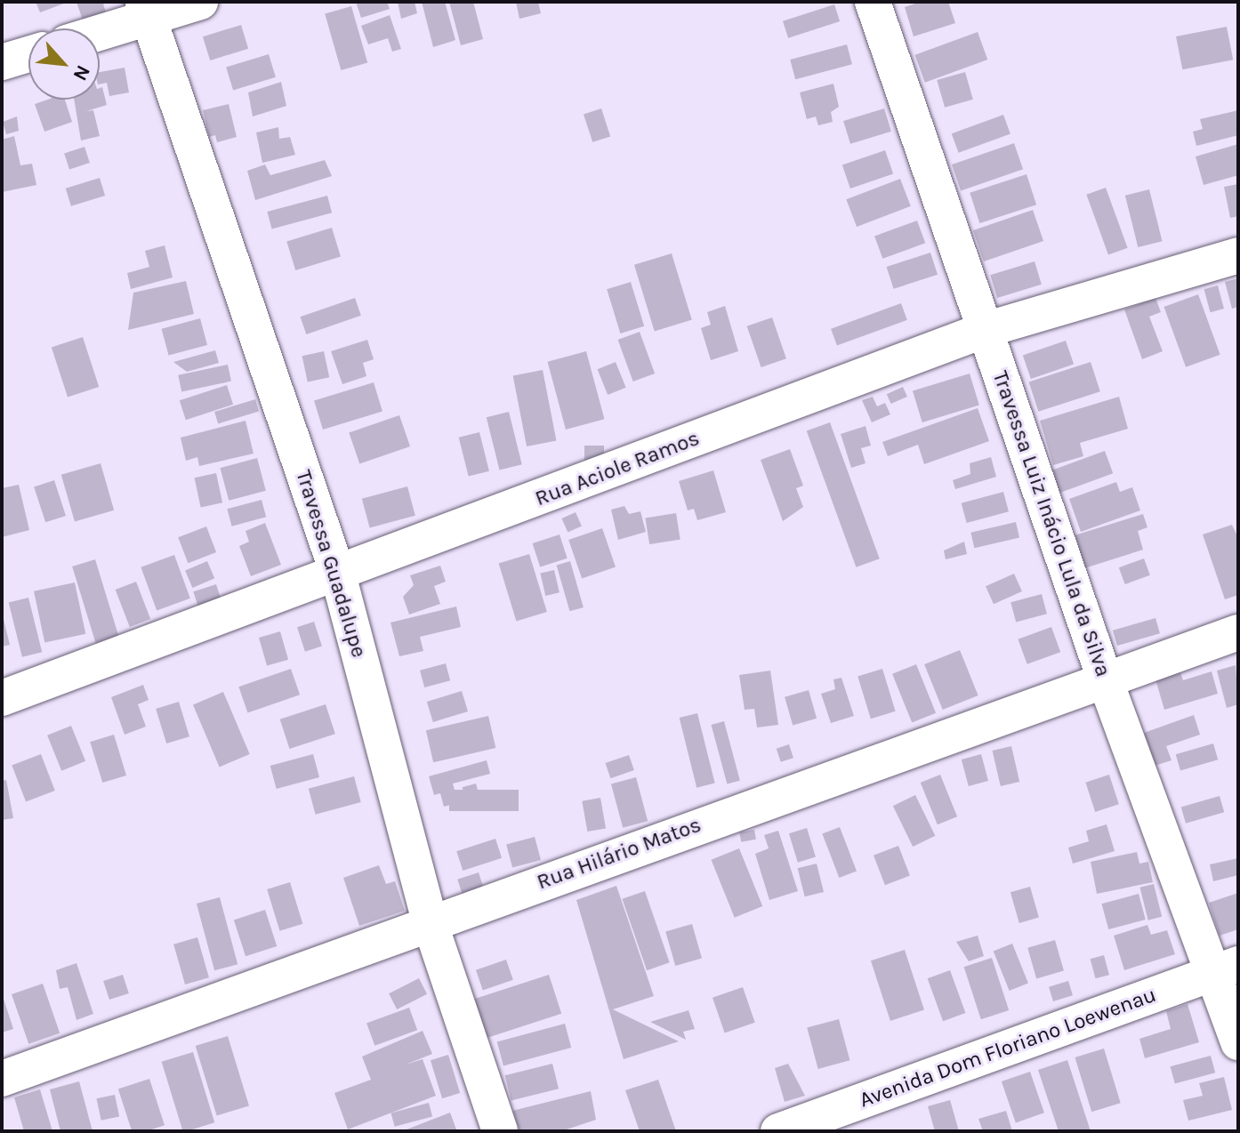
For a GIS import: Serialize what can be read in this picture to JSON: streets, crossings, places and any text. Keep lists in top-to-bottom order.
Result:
{
  "streets": {
    "street": [
      "Rua Aciole Ramos",
      "Travessa Luiz Inácio Lula da Silva",
      "Travessa Guadalupe",
      "Rua Hilário Matos",
      "Avenida Dom Floriano Loewenau"
    ]
  },
  "crossings": [
    ["Rua Aciole Ramos", "Travessa Luiz Inácio Lula da Silva"],
    ["Rua Aciole Ramos", "Travessa Guadalupe"],
    ["Travessa Luiz Inácio Lula da Silva", "Rua Hilário Matos"],
    ["Travessa Luiz Inácio Lula da Silva", "Avenida Dom Floriano Loewenau"],
    ["Travessa Guadalupe", "Rua Hilário Matos"]
  ],
  "north": "bottom right"
}
